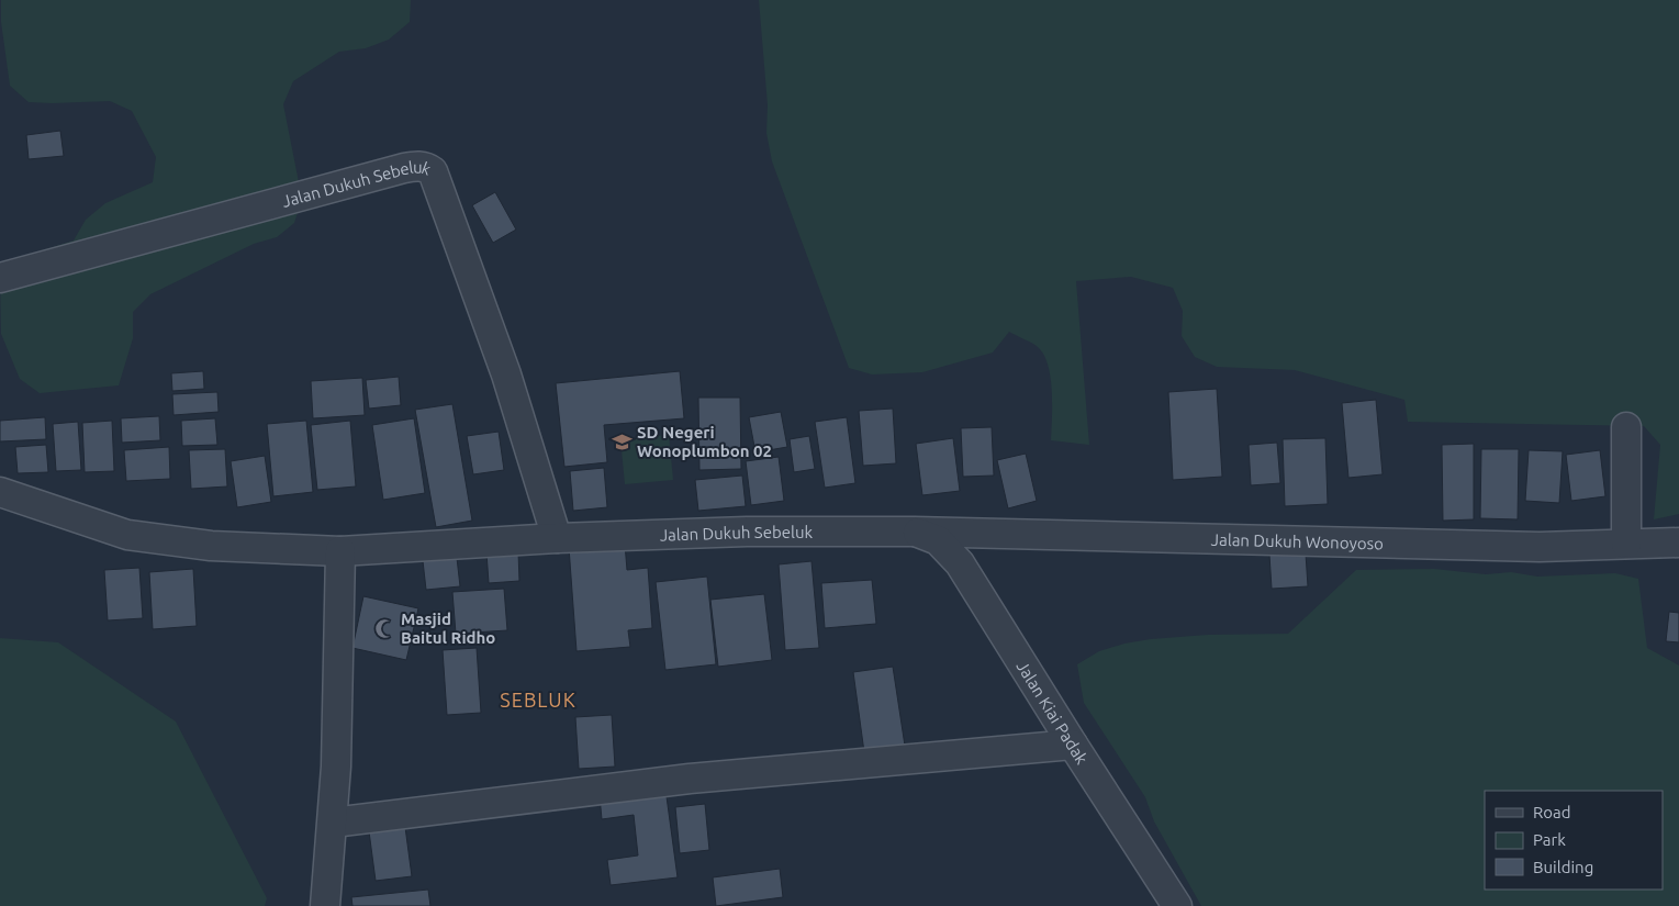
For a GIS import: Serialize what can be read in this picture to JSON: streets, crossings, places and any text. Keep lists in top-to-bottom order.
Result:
{
  "streets": {
    "street": ["Jalan Dukuh Sebeluk", "Jalan Dukuh Wonoyoso", "Jalan Kiai Padak"]
  },
  "crossings": [
    ["Jalan Dukuh Sebeluk", "Jalan Dukuh Wonoyoso"],
    ["Jalan Dukuh Sebeluk", "Jalan Kiai Padak"],
    ["Jalan Dukuh Wonoyoso", "Jalan Kiai Padak"]
  ],
  "districts": ["SEBLUK"],
  "places": {
    "school or university": ["SD Negeri Wonoplumbon 02"],
    "mosque": ["Masjid Baitul Ridho"]
  },
  "legend": ["Road", "Park", "Building"]
}
